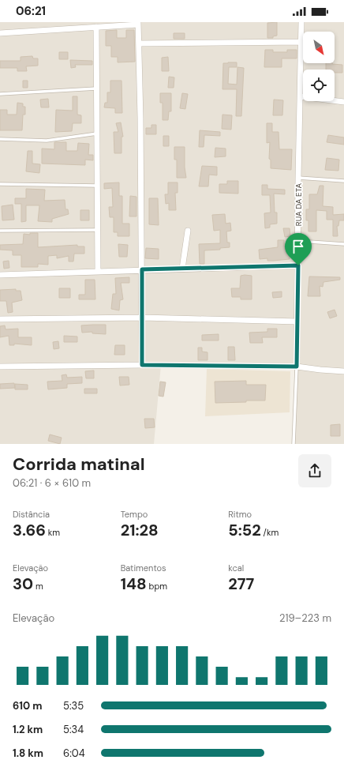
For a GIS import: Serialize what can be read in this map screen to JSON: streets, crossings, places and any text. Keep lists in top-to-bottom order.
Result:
{
  "streets": {
    "street": ["RUA DA ETA"]
  },
  "north": "bottom right",
  "page": {
    "status": "06:21",
    "heading": ["Corrida matinal", "06:21 · 6 × 610 m"],
    "stats": [
      ["Distância", "3.66 km"],
      ["Tempo", "21:28"],
      ["Ritmo", "5:52 /km"],
      ["Elevação", "30 m"],
      ["Batimentos", "148 bpm"],
      ["kcal", "277"]
    ],
    "chart": ["Elevação", "219–223 m"],
    "list": [
      {
        "name": "610 m",
        "note": "5:35"
      },
      {
        "name": "1.2 km",
        "note": "5:34"
      },
      {
        "name": "1.8 km",
        "note": "6:04"
      }
    ]
  }
}
